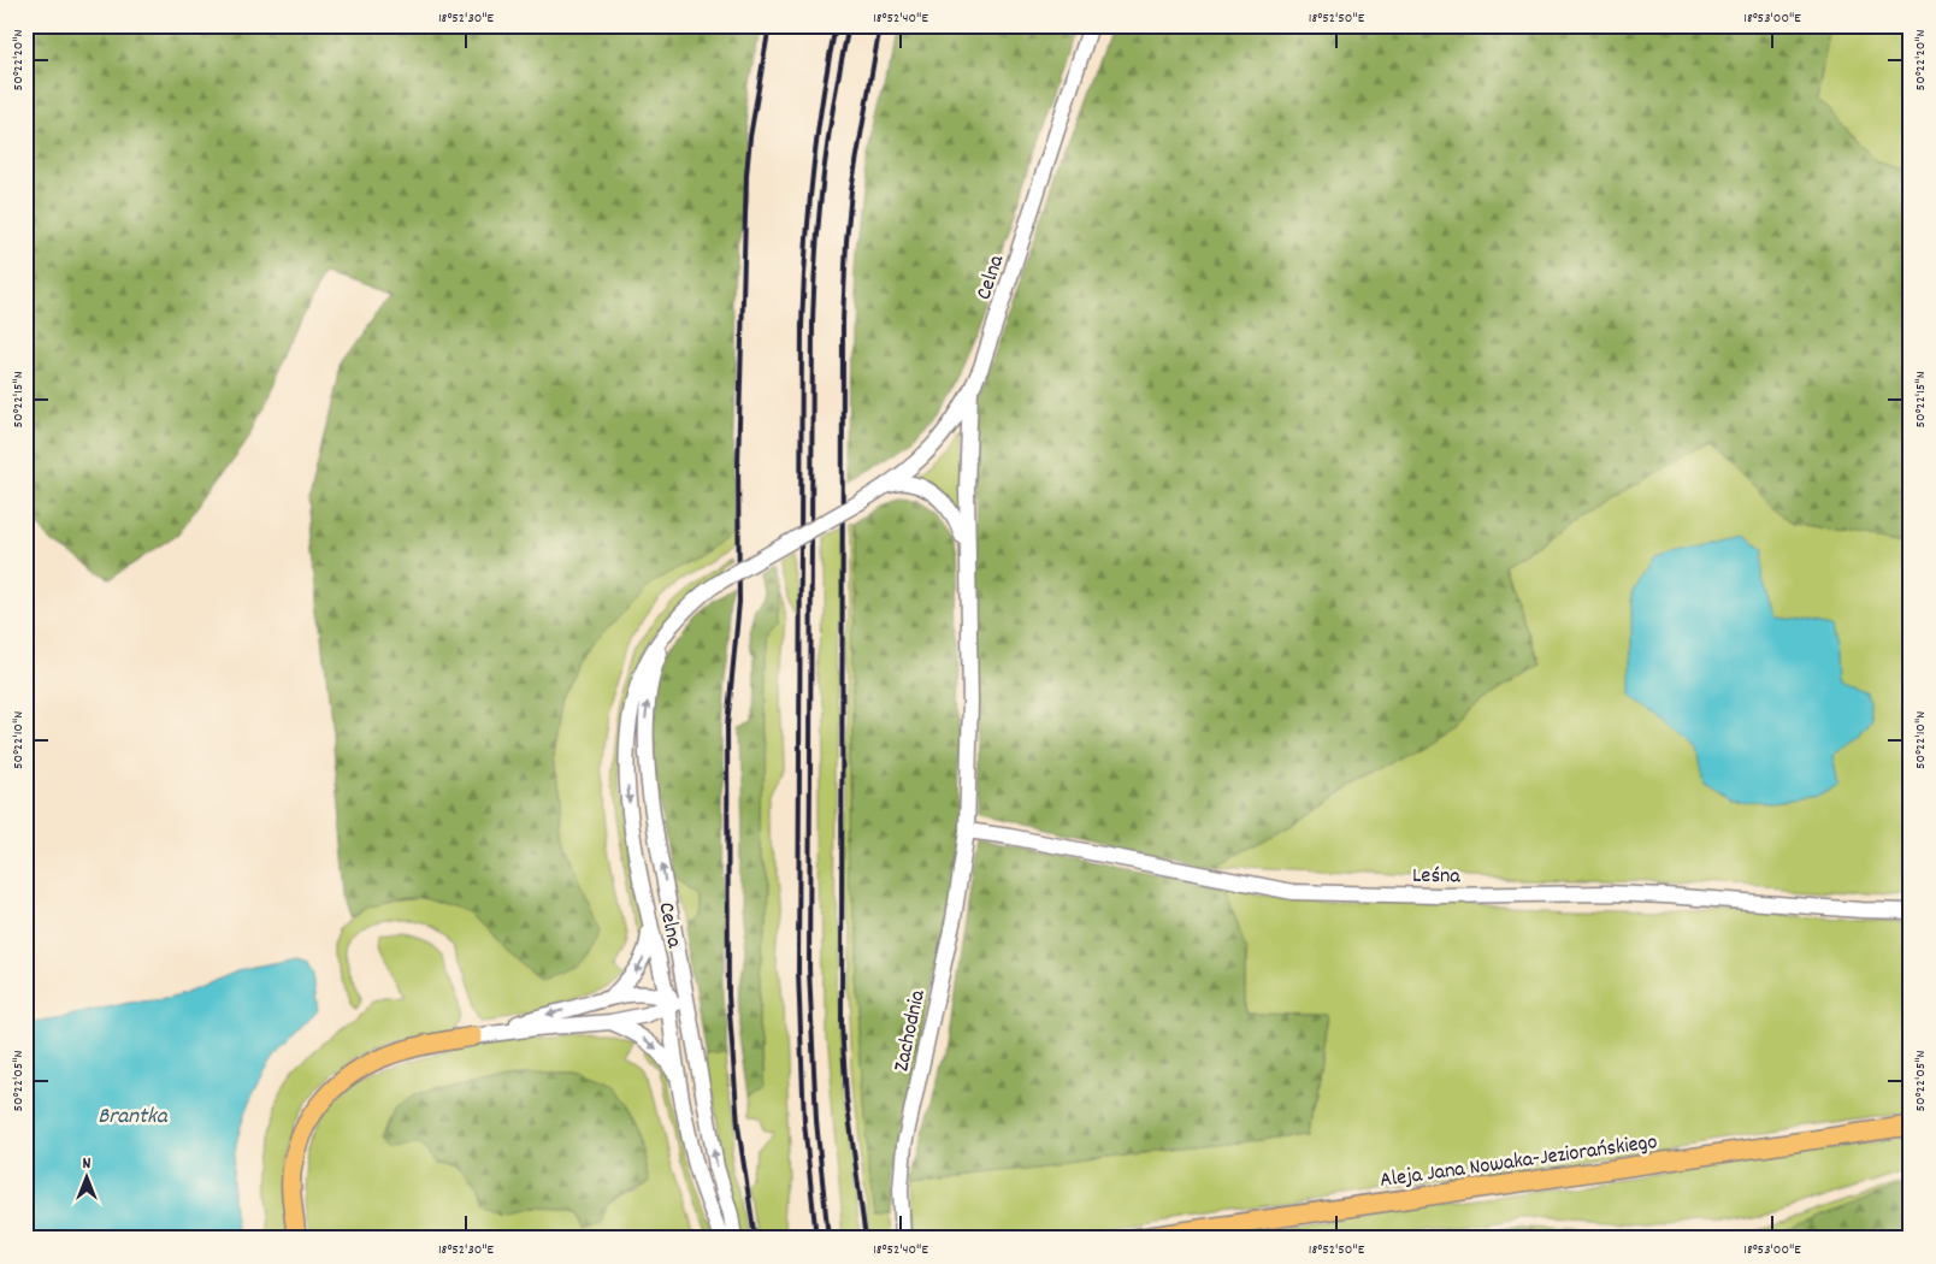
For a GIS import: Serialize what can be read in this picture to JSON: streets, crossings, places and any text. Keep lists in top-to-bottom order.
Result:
{
  "streets": {
    "main road": ["Aleja Jana Nowaka-Jeziorańskiego"],
    "street": ["Celna", "Leśna", "Zachodnia"]
  },
  "crossings": [
    ["Leśna", "Zachodnia"]
  ],
  "water": ["Brantka"],
  "north": "top",
  "coordinates": [
    "18°52'30\"E",
    "18°52'40\"E",
    "18°52'50\"E",
    "18°53'00\"E",
    "50°22'20\"N",
    "50°22'15\"N",
    "50°22'10\"N",
    "50°22'05\"N"
  ]
}
